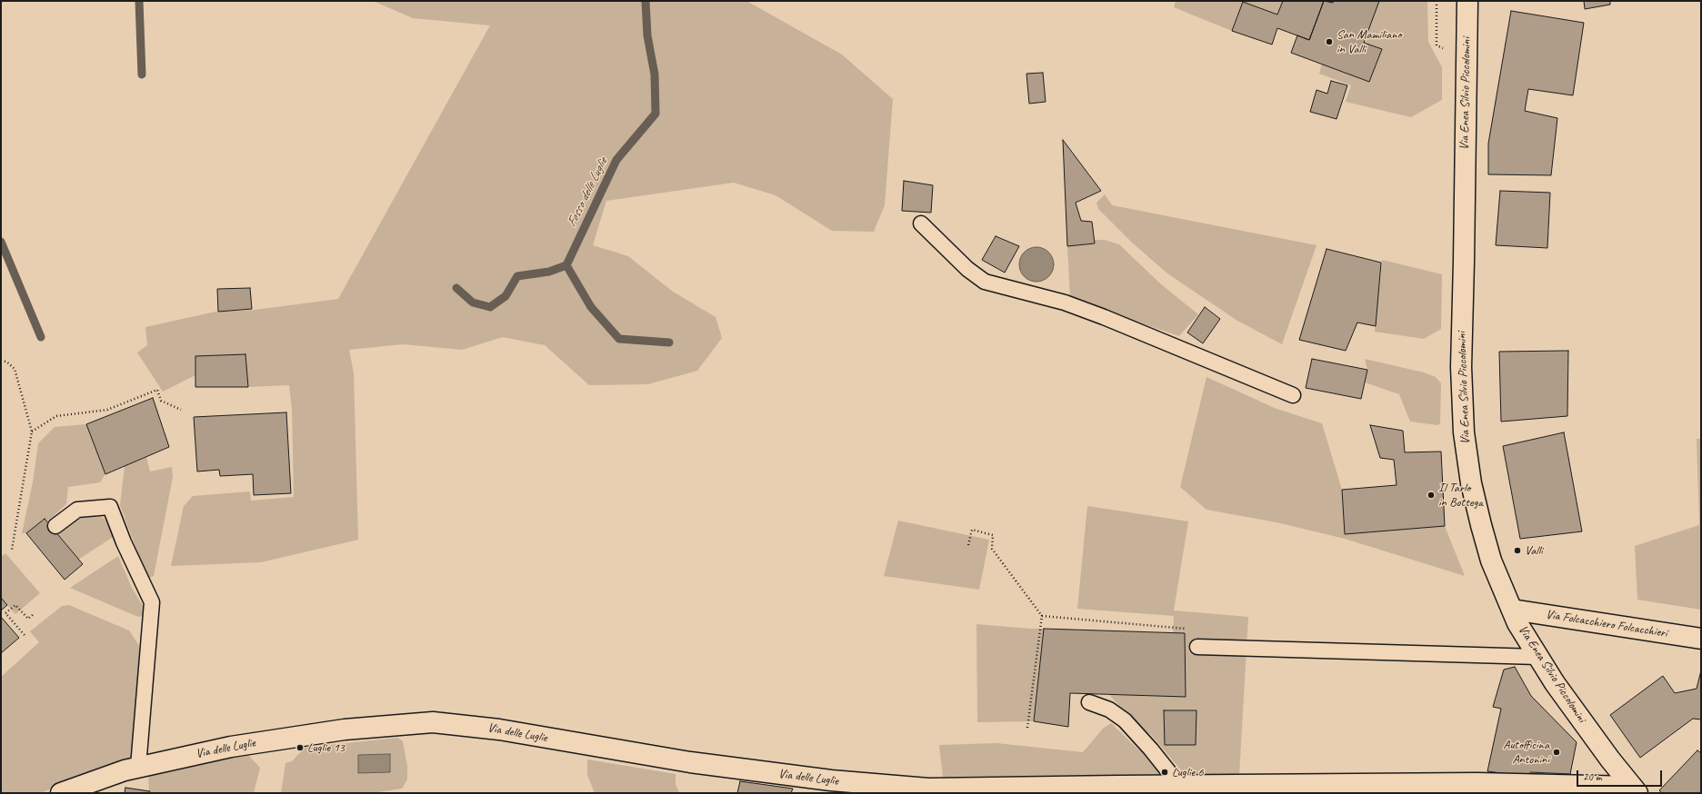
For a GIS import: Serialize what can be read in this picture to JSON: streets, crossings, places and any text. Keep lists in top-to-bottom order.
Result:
{
  "streets": {
    "street": ["Via Enea Silvio Piccolomini", "Via Folcacchiero Folcacchieri", "Via delle Luglie"]
  },
  "crossings": [
    ["Via Enea Silvio Piccolomini", "Via Folcacchiero Folcacchieri"],
    ["Via Enea Silvio Piccolomini", "Via delle Luglie"]
  ],
  "water": ["Fosso delle Luglie"],
  "places": [
    "San Mamiliano in Valli",
    "Il Tarlo in Bottega",
    "Valli",
    "Luglie 13",
    "Autofficina Antonini",
    "Luglie 6"
  ],
  "scale_bar": "20 m"
}
